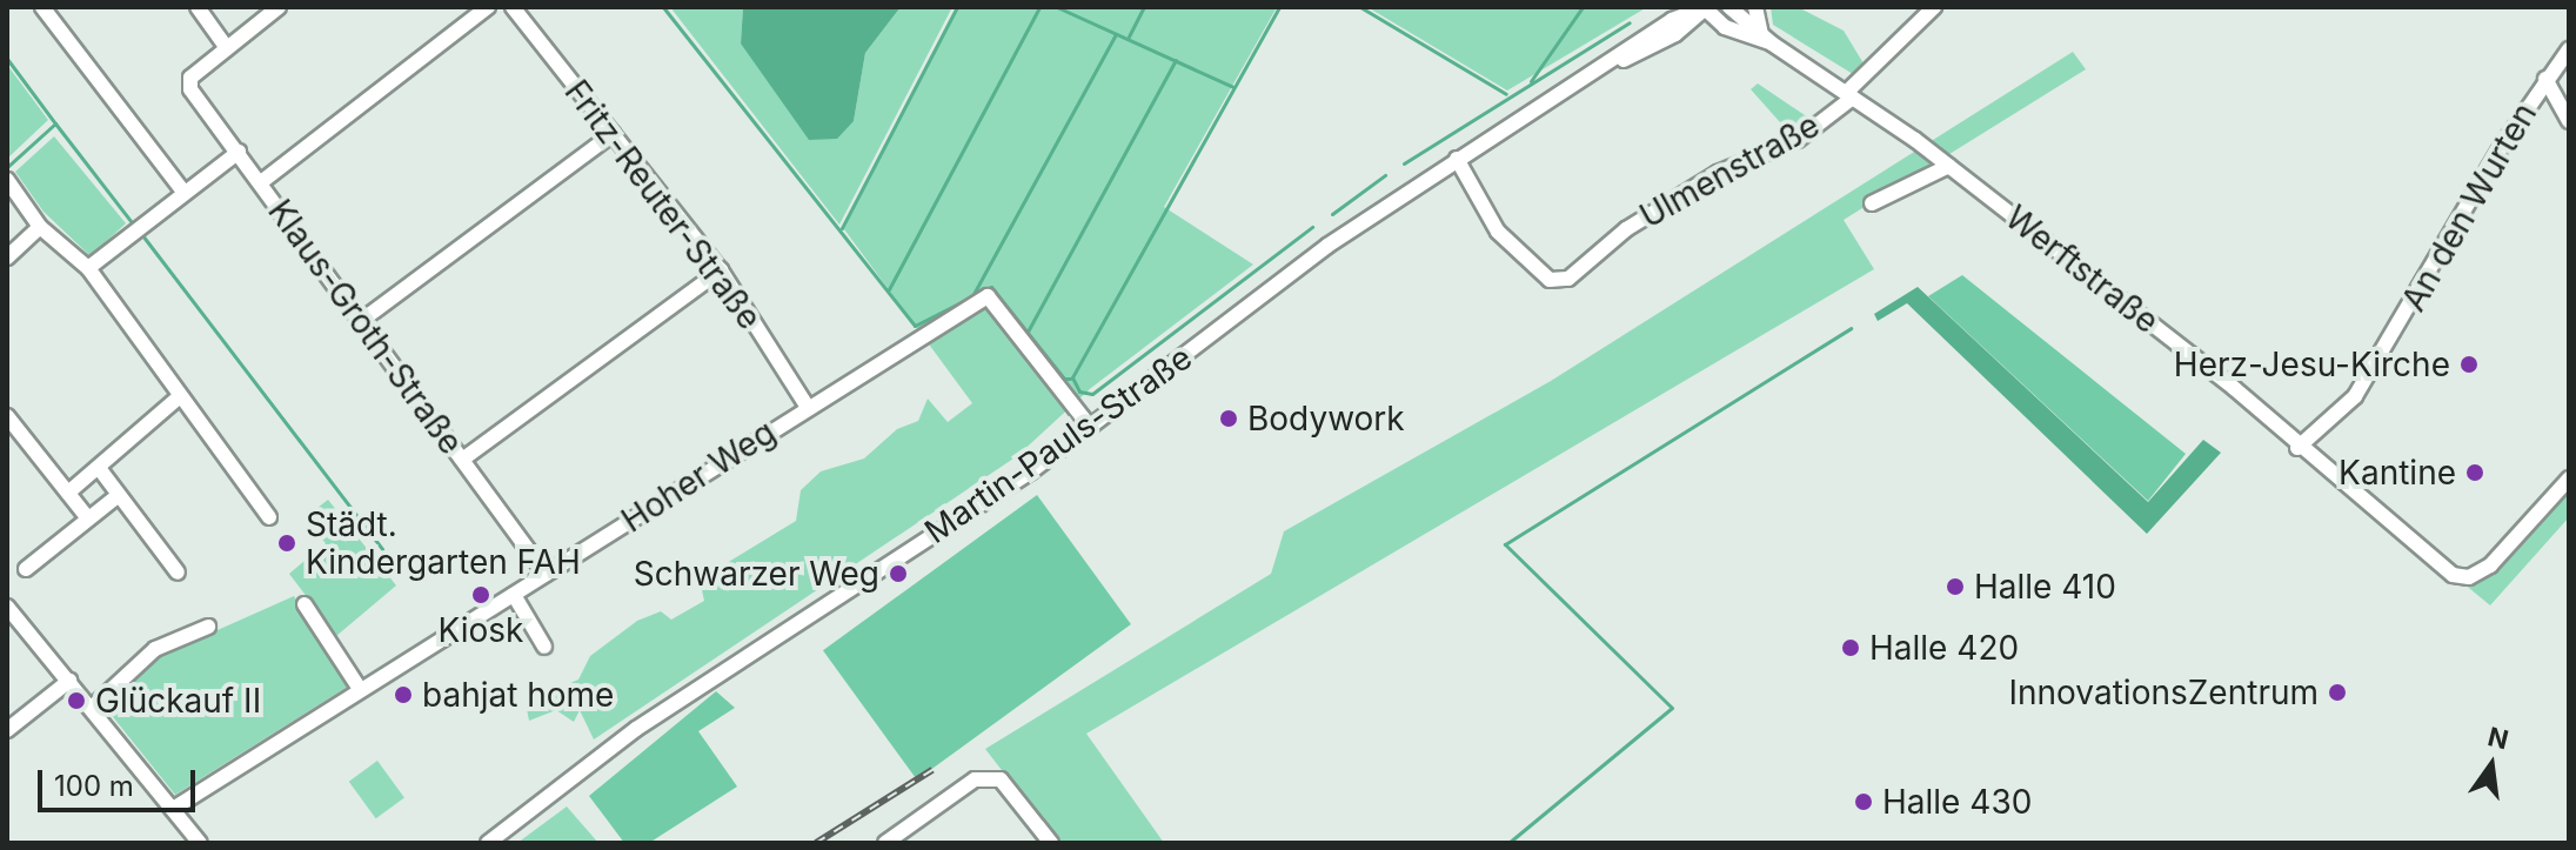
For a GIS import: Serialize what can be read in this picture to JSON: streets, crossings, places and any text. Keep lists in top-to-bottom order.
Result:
{
  "streets": {
    "street": [
      "Ulmenstraße",
      "Fritz-Reuter-Straße",
      "An den Wurten",
      "Werftstraße",
      "Klaus-Groth-Straße",
      "Martin-Pauls-Straße",
      "Hoher Weg"
    ]
  },
  "crossings": [
    ["Ulmenstraße", "Werftstraße"],
    ["Ulmenstraße", "Martin-Pauls-Straße"],
    ["Fritz-Reuter-Straße", "Hoher Weg"],
    ["An den Wurten", "Werftstraße"],
    ["Werftstraße", "Martin-Pauls-Straße"],
    ["Klaus-Groth-Straße", "Hoher Weg"],
    ["Martin-Pauls-Straße", "Hoher Weg"]
  ],
  "places": [
    "Herz-Jesu-Kirche",
    "Bodywork",
    "Kantine",
    "Städt. Kindergarten FAH",
    "Schwarzer Weg",
    "Halle 410",
    "Kiosk",
    "Halle 420",
    "InnovationsZentrum",
    "bahjat home",
    "Glückauf II",
    "Halle 430"
  ],
  "scale_bar": "100 m",
  "north": "top"
}
